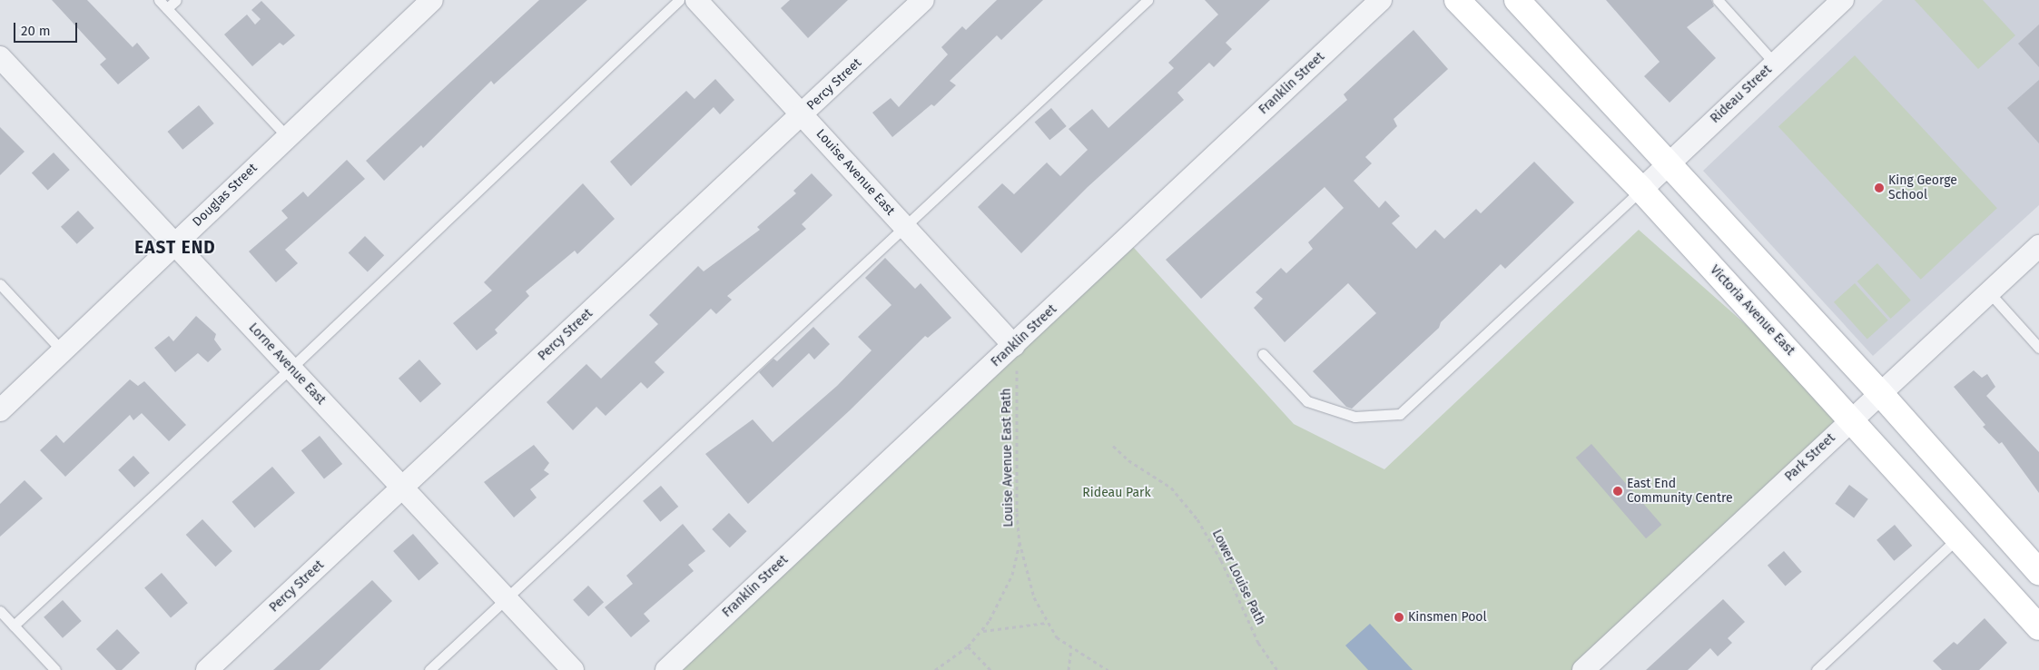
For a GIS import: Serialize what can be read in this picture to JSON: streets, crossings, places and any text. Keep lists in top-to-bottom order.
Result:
{
  "streets": {
    "main road": ["Victoria Avenue East"],
    "street": [
      "Franklin Street",
      "Percy Street",
      "Rideau Street",
      "Louise Avenue East",
      "Douglas Street",
      "Lorne Avenue East",
      "Park Street"
    ],
    "path": ["Louise Avenue East Path", "Lower Louise Path"]
  },
  "crossings": [
    ["Franklin Street", "Louise Avenue East"],
    ["Franklin Street", "Louise Avenue East Path"],
    ["Percy Street", "Louise Avenue East"],
    ["Percy Street", "Lorne Avenue East"],
    ["Rideau Street", "Victoria Avenue East"],
    ["Louise Avenue East", "Louise Avenue East Path"],
    ["Douglas Street", "Lorne Avenue East"],
    ["Victoria Avenue East", "Park Street"]
  ],
  "districts": ["EAST END"],
  "parks": ["Rideau Park"],
  "places": ["King George School", "East End Community Centre", "Kinsmen Pool"],
  "scale_bar": "20 m"
}
